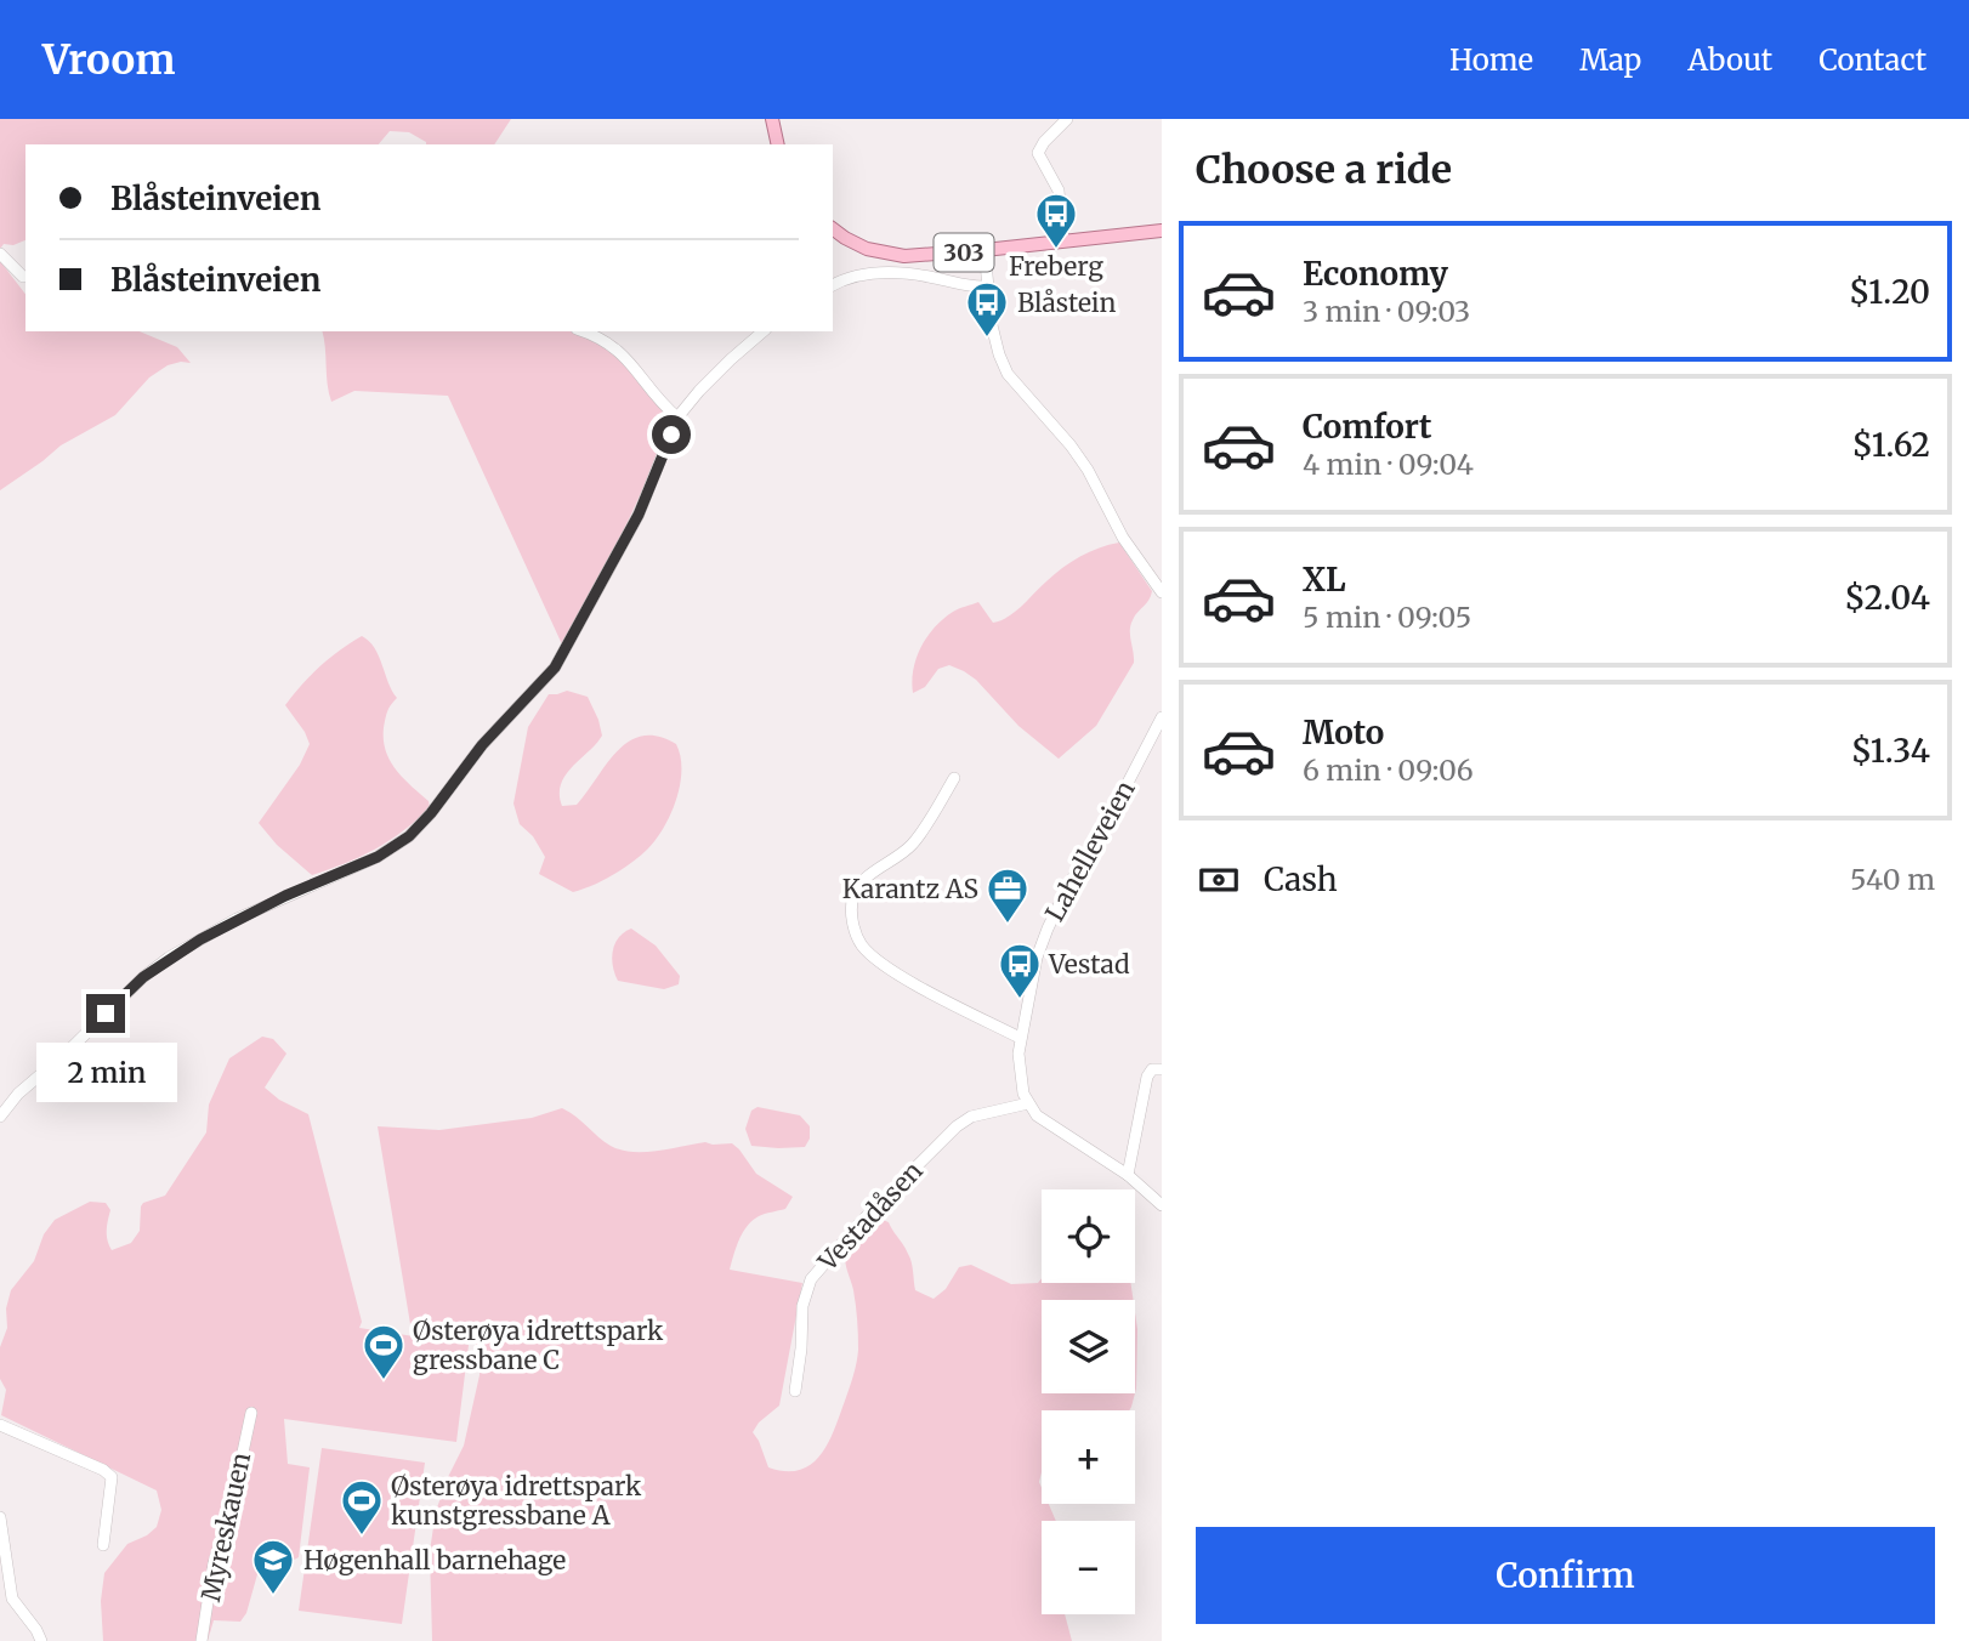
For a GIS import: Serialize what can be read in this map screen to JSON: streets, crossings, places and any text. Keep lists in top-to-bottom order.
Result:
{
  "streets": {
    "main road": ["303"],
    "street": ["Lahelleveien", "Vestadåsen", "Myreskauen"]
  },
  "crossings": [
    ["Lahelleveien", "Vestadåsen"]
  ],
  "places": {
    "bus stop": ["Freberg", "Blåstein", "Vestad"],
    "office": ["Karantz AS"],
    "sports": ["Østerøya idrettspark gressbane C", "Østerøya idrettspark kunstgressbane A"],
    "school or university": ["Høgenhall barnehage"]
  },
  "page": {
    "header": "Vroom",
    "nav": [
      "Home",
      "Map",
      "About",
      "Contact"
    ],
    "heading": "Choose a ride",
    "banner": ["Blåsteinveien", "Blåsteinveien"],
    "list": [
      {
        "name": "Economy",
        "note": "3 min · 09:03",
        "value": "$1.20"
      },
      {
        "name": "Comfort",
        "note": "4 min · 09:04",
        "value": "$1.62"
      },
      {
        "name": "XL",
        "note": "5 min · 09:05",
        "value": "$2.04"
      },
      {
        "name": "Moto",
        "note": "6 min · 09:06",
        "value": "$1.34"
      }
    ],
    "pay": ["Cash", "540 m"],
    "bubble": "2 min",
    "map_buttons": ["+", "−"],
    "buttons": "Confirm"
  }
}
